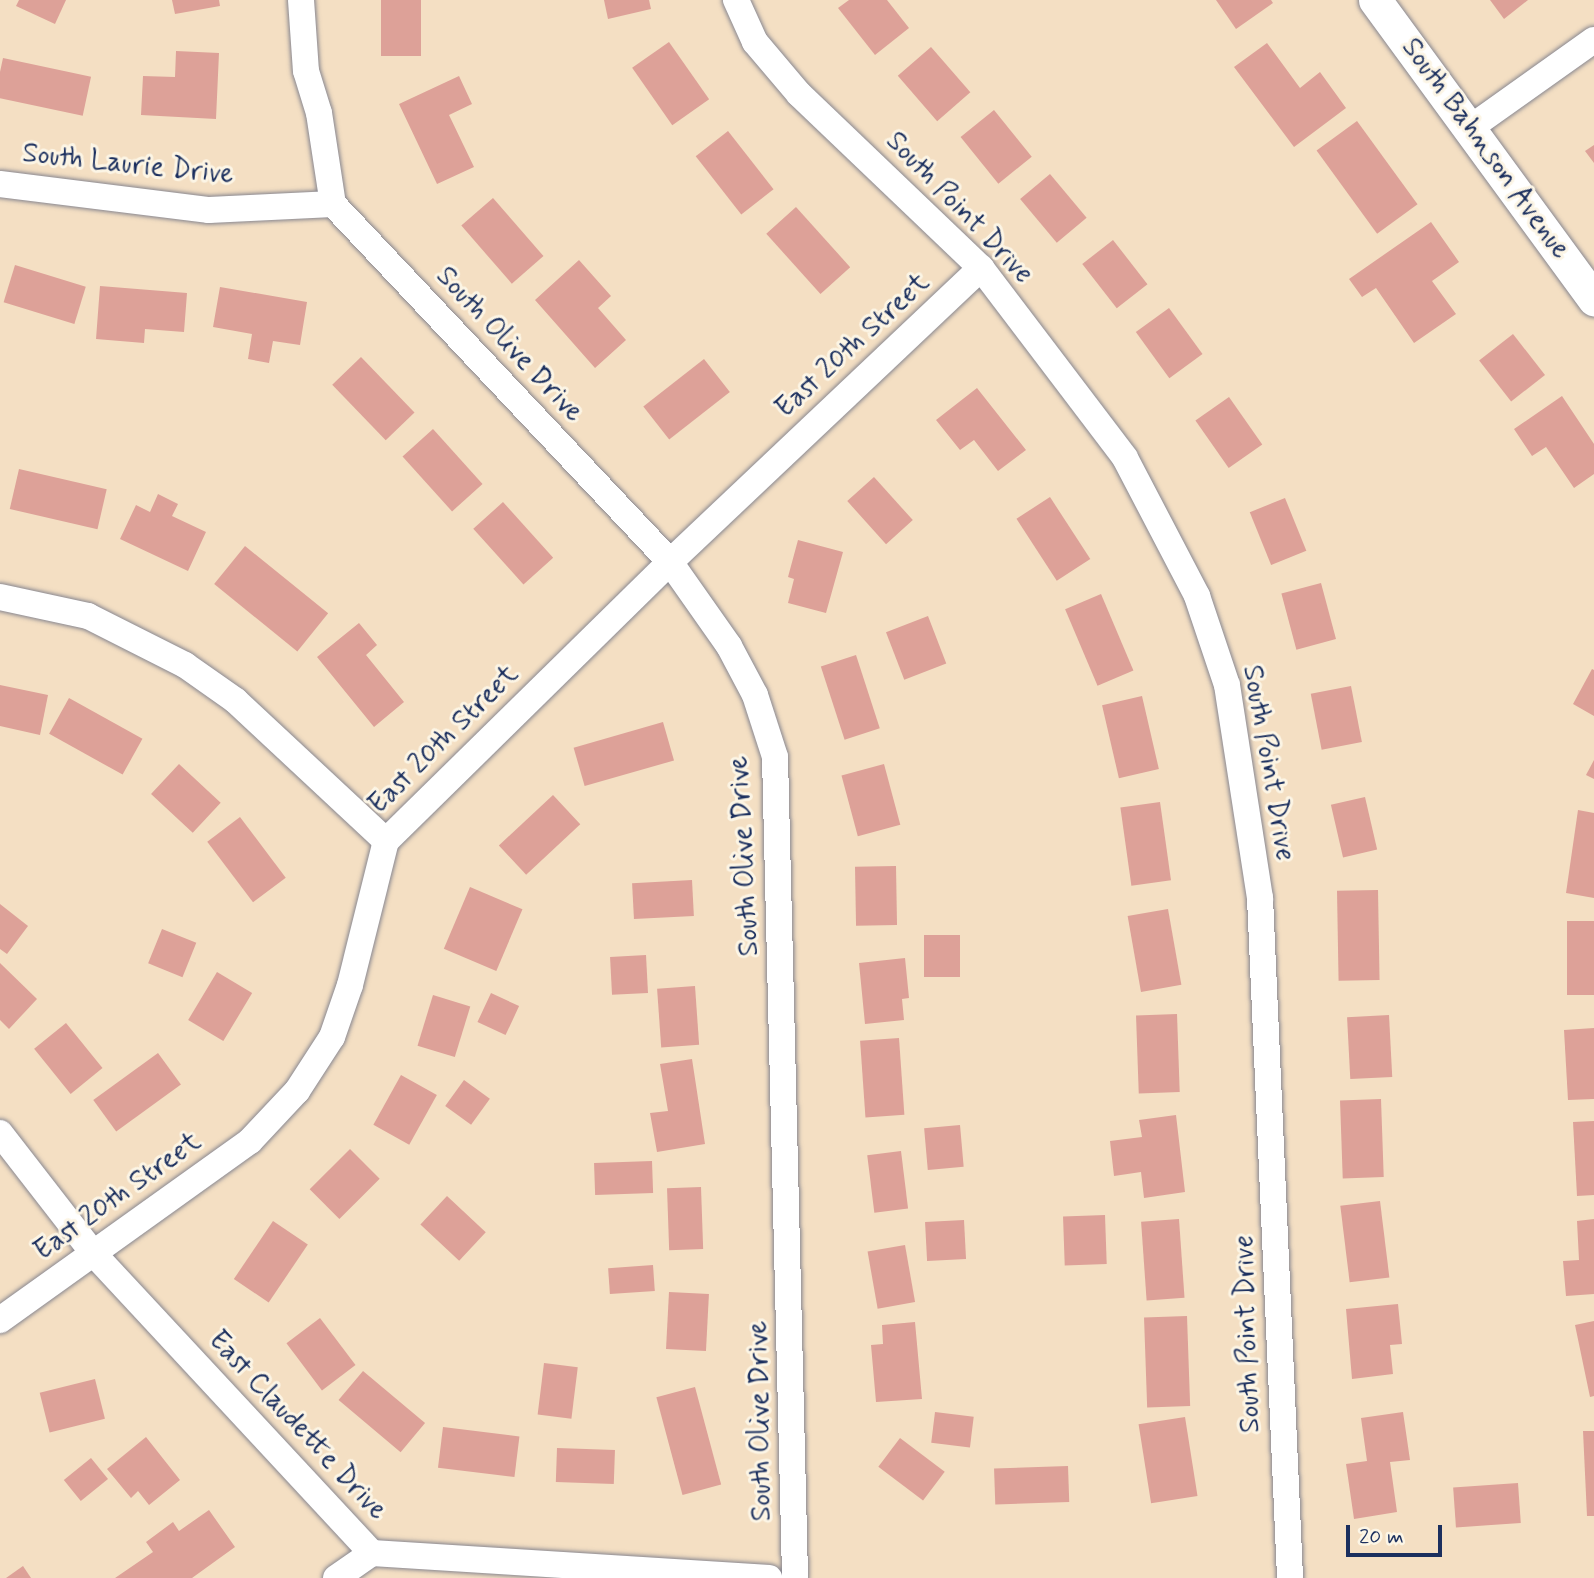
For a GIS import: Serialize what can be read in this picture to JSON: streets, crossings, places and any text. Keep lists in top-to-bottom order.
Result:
{
  "streets": {
    "street": [
      "South Bahnson Avenue",
      "South Laurie Drive",
      "South Point Drive",
      "South Olive Drive",
      "East 20th Street",
      "East Claudette Drive"
    ]
  },
  "crossings": [
    ["South Laurie Drive", "South Olive Drive"],
    ["South Point Drive", "East 20th Street"],
    ["South Olive Drive", "East 20th Street"],
    ["East 20th Street", "East Claudette Drive"]
  ],
  "scale_bar": "20 m"
}
